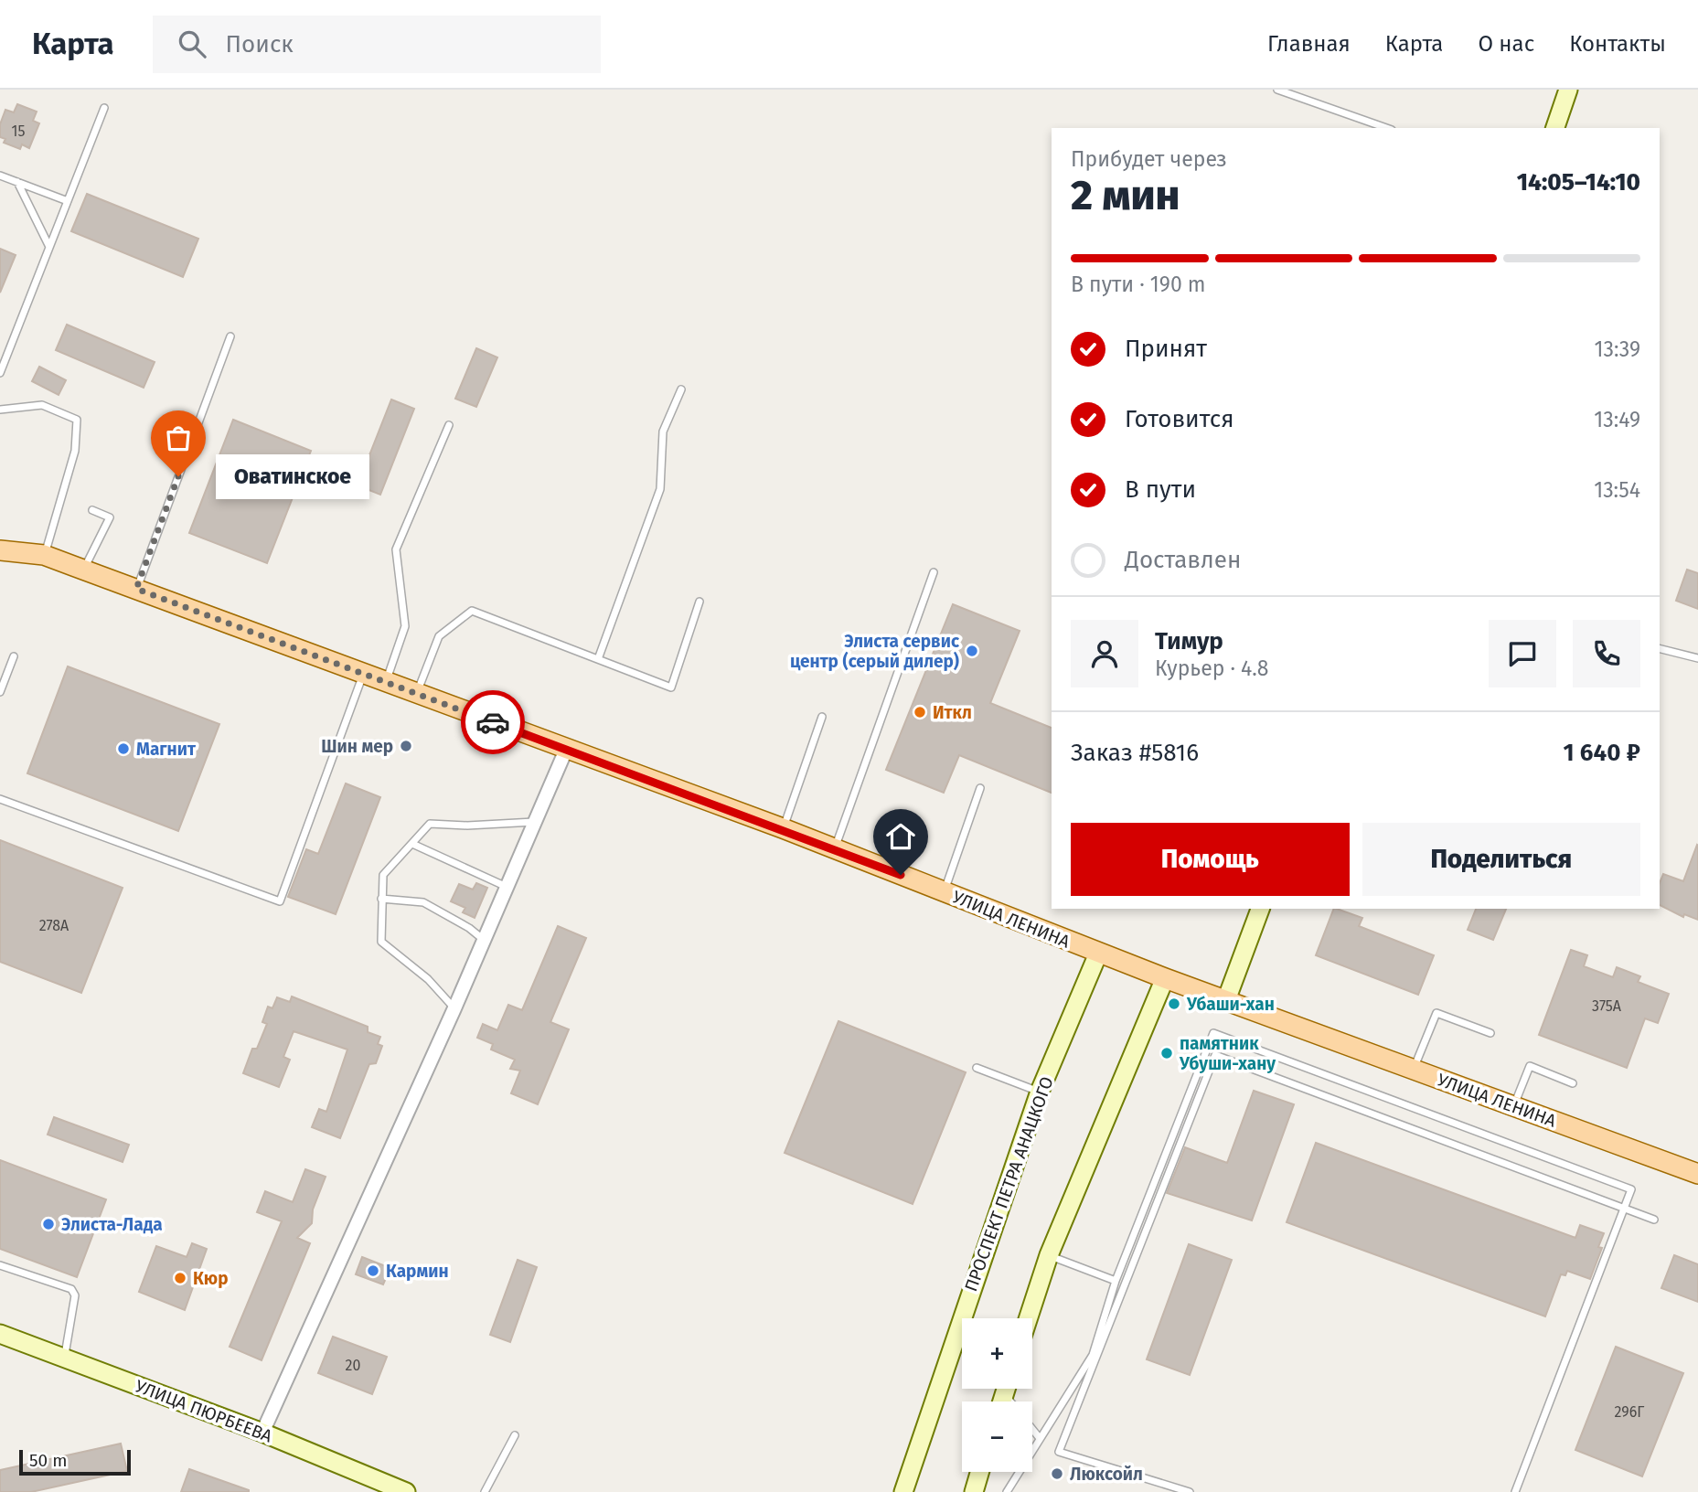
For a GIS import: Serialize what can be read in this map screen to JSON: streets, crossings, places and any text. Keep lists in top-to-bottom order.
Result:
{
  "streets": {
    "main road": ["УЛИЦА ЛЕНИНА", "ПРОСПЕКТ ПЕТРА АНАЦКОГО", "УЛИЦА ПЮРБЕЕВА"]
  },
  "crossings": [
    ["УЛИЦА ЛЕНИНА", "ПРОСПЕКТ ПЕТРА АНАЦКОГО"]
  ],
  "places": [
    "Оватинское",
    "Элиста сервис центр (серый дилер)",
    "Иткл",
    "Шин мер",
    "Магнит",
    "Убаши-хан",
    "памятник Убуши-хану",
    "Элиста-Лада",
    "Кармин",
    "Кюр",
    "Люксойл"
  ],
  "house_numbers": [
    "15",
    "278А",
    "375А",
    "20",
    "296Г"
  ],
  "scale_bar": "50 m",
  "page": {
    "header": "Карта",
    "search": "Поиск",
    "nav": [
      "Главная",
      "Карта",
      "О нас",
      "Контакты"
    ],
    "heading": ["2 мин", "Прибудет через", "14:05–14:10"],
    "panel": [
      "Тимур",
      "Курьер · 4.8",
      "Заказ #5816",
      "1 640 ₽"
    ],
    "bar": "В пути · 190 m",
    "list": [
      ["Принят", "13:39"],
      ["Готовится", "13:49"],
      ["В пути", "13:54"],
      "Доставлен"
    ],
    "bubble": "Оватинское",
    "buttons": ["Помощь", "Поделиться"],
    "map_buttons": ["+", "−"],
    "scale": "50 m"
  }
}
